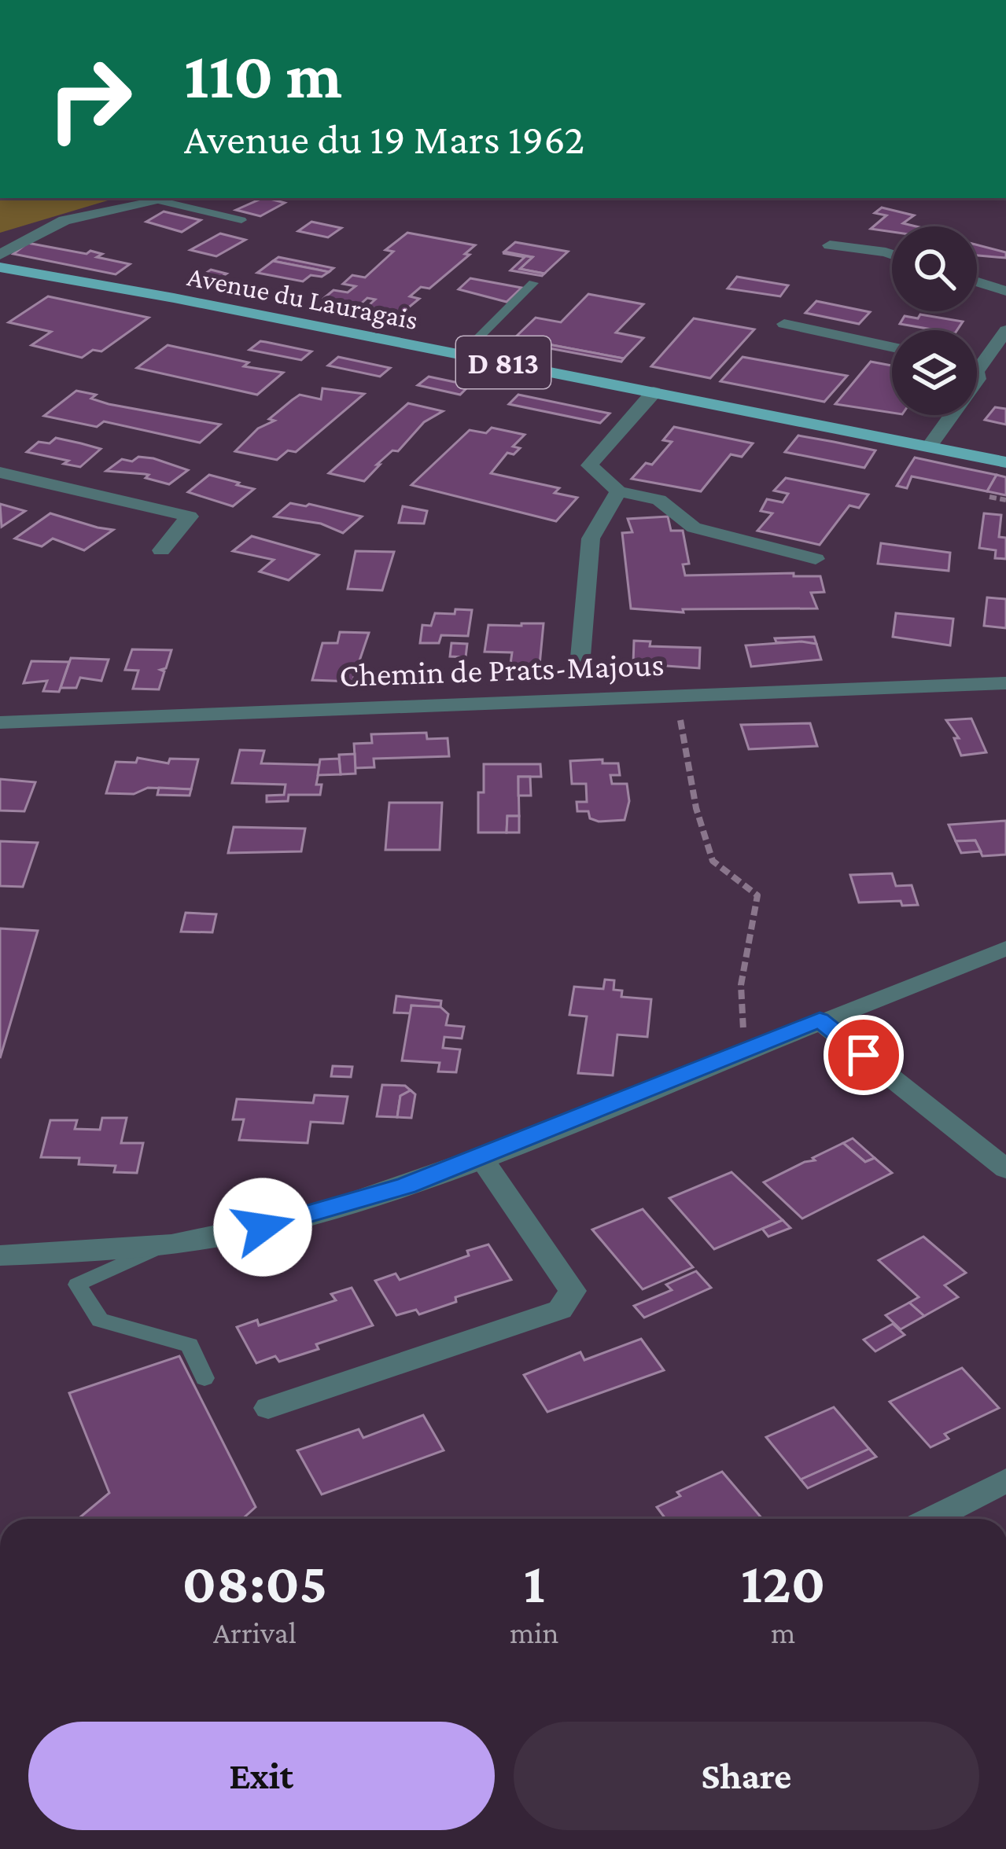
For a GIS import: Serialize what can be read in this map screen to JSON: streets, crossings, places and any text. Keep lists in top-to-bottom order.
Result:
{
  "streets": {
    "main road": ["Avenue du Lauragais", "D 813"],
    "street": ["Chemin de Prats-Majous"]
  },
  "page": {
    "turn": ["110 m", "Avenue du 19 Mars 1962"],
    "eta": [
      "08:05",
      "Arrival",
      "1",
      "min",
      "120",
      "m"
    ],
    "buttons": ["Exit", "Share"]
  }
}
